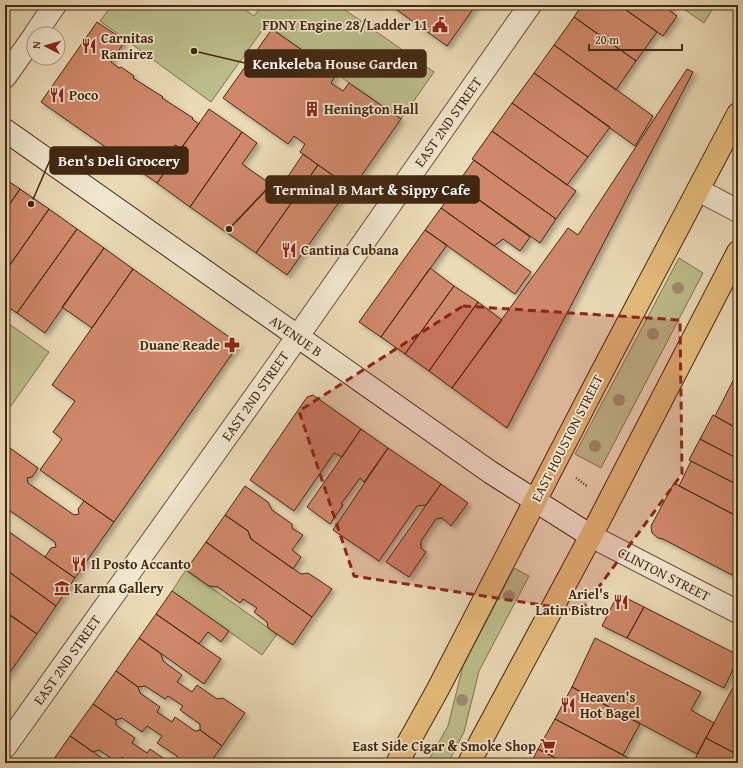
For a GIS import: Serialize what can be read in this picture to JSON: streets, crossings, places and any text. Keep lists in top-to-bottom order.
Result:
{
  "streets": {
    "main road": ["EAST HOUSTON STREET"],
    "street": ["EAST 2ND STREET", "AVENUE B", "CLINTON STREET"]
  },
  "crossings": [
    ["EAST 2ND STREET", "AVENUE B"],
    ["AVENUE B", "EAST HOUSTON STREET"],
    ["AVENUE B", "CLINTON STREET"]
  ],
  "places": {
    "public building": ["FDNY Engine 28/Ladder 11"],
    "restaurant": [
      "Carnitas Ramirez",
      "Poco",
      "Cantina Cubana",
      "Il Posto Accanto",
      "Ariel's Latin Bistro",
      "Heaven's Hot Bagel"
    ],
    "other": ["Kenkeleba House Garden", "Ben's Deli Grocery", "Terminal B Mart & Sippy Cafe"],
    "building": ["Henington Hall"],
    "pharmacy": ["Duane Reade"],
    "museum": ["Karma Gallery"],
    "supermarket": ["East Side Cigar & Smoke Shop"]
  },
  "scale_bar": "20 m",
  "north": "left"
}
